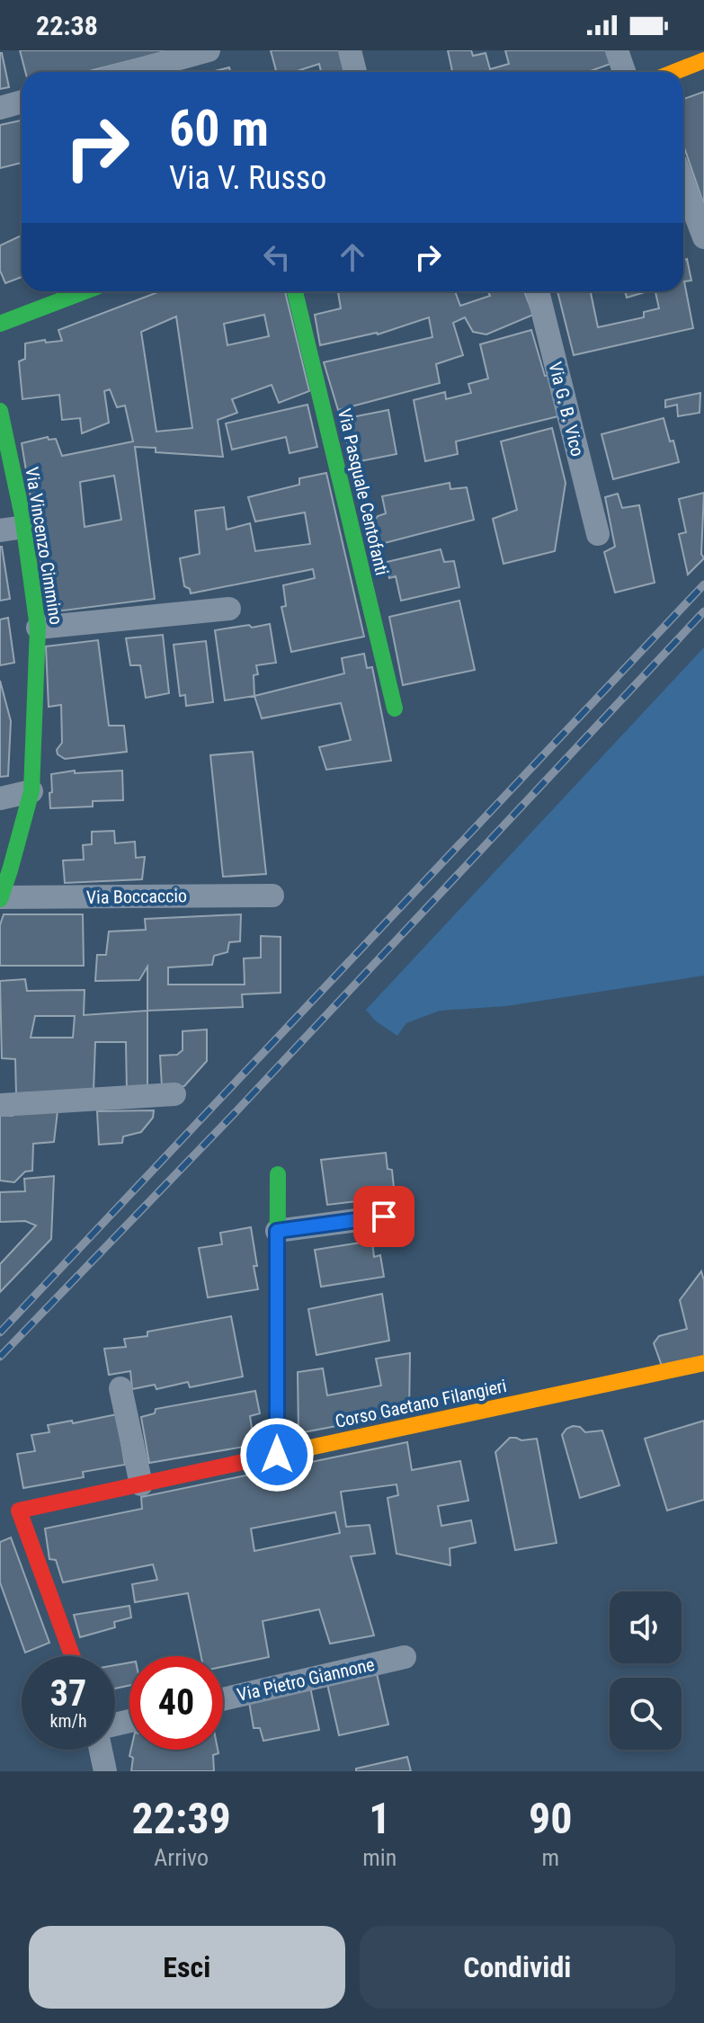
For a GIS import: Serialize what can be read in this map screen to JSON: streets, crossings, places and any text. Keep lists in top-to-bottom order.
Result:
{
  "streets": {
    "street": [
      "Via G. B. Vico",
      "Via Pasquale Centofanti",
      "Via Vincenzo Cimmino",
      "Via Boccaccio",
      "Corso Gaetano Filangieri",
      "Via Pietro Giannone"
    ]
  },
  "crossings": [
    ["Via Vincenzo Cimmino", "Via Boccaccio"]
  ],
  "page": {
    "status": "22:38",
    "turn": ["60 m", "Via V. Russo"],
    "speed": "37 km/h",
    "limit": "40",
    "eta": [
      "22:39",
      "Arrivo",
      "1",
      "min",
      "90",
      "m"
    ],
    "buttons": ["Esci", "Condividi"]
  }
}
